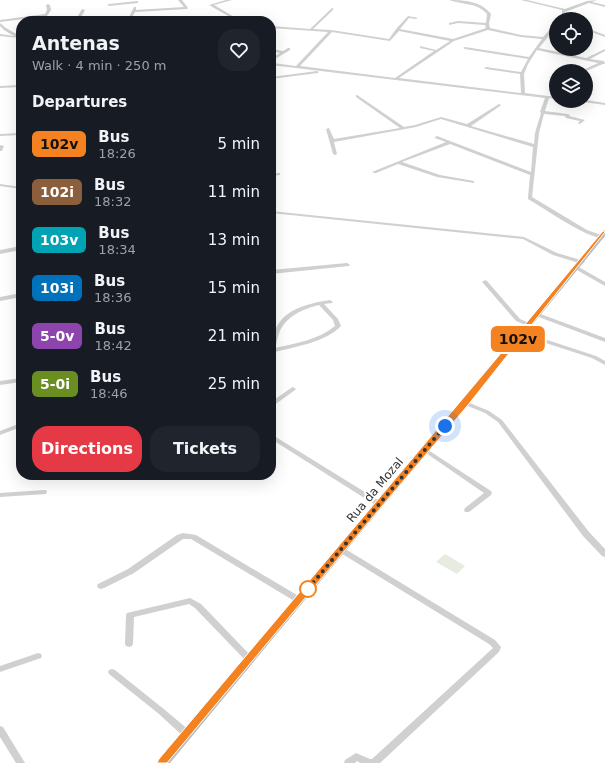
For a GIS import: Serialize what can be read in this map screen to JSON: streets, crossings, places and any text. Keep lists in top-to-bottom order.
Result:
{
  "streets": {
    "main road": ["Rua da Mozal"]
  },
  "lines": ["bus line 102v"],
  "page": {
    "on_map": "102v",
    "heading": [
      ["Antenas", "Walk · 4 min · 250 m"],
      "Departures"
    ],
    "list": [
      {
        "mark": "102v",
        "name": "Bus",
        "note": "18:26",
        "value": "5 min"
      },
      {
        "mark": "102i",
        "name": "Bus",
        "note": "18:32",
        "value": "11 min"
      },
      {
        "mark": "103v",
        "name": "Bus",
        "note": "18:34",
        "value": "13 min"
      },
      {
        "mark": "103i",
        "name": "Bus",
        "note": "18:36",
        "value": "15 min"
      },
      {
        "mark": "5-0v",
        "name": "Bus",
        "note": "18:42",
        "value": "21 min"
      },
      {
        "mark": "5-0i",
        "name": "Bus",
        "note": "18:46",
        "value": "25 min"
      }
    ],
    "buttons": ["Directions", "Tickets"]
  }
}
